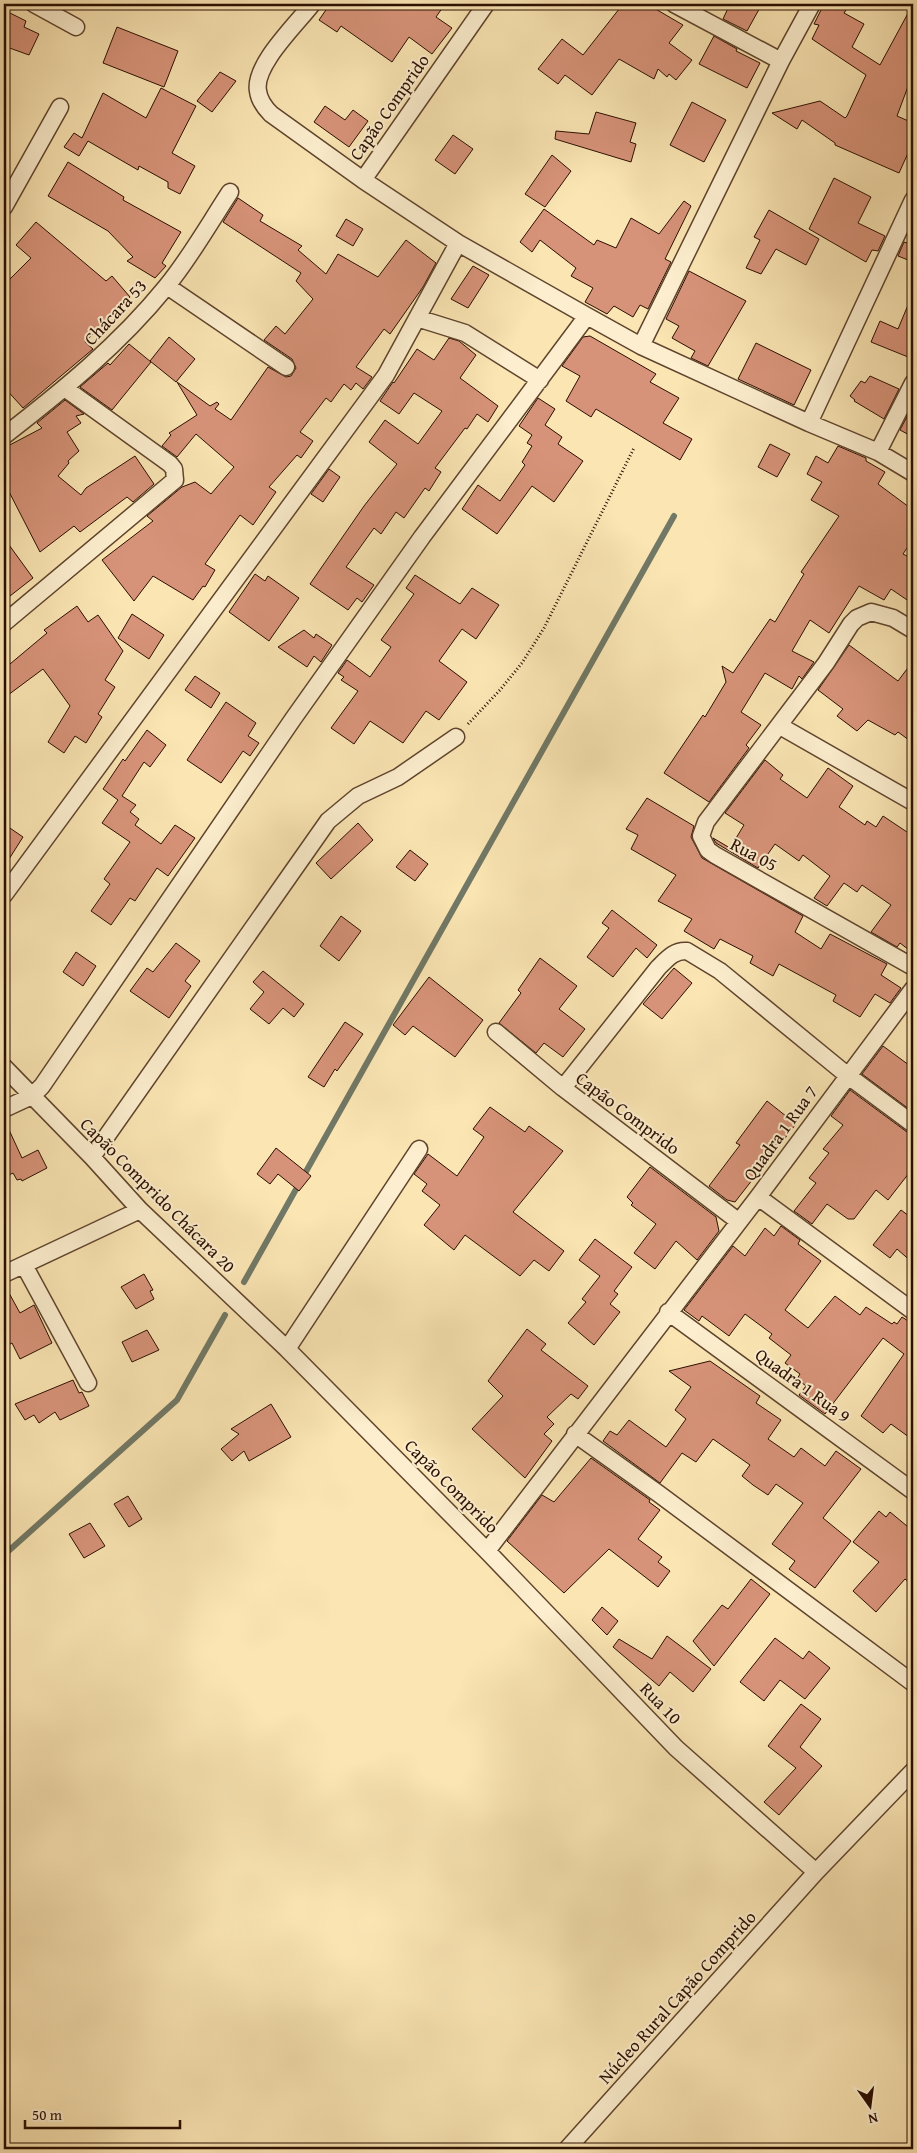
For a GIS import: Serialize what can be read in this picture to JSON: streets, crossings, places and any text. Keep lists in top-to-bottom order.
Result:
{
  "streets": {
    "street": [
      "Capão Comprido",
      "Chácara 53",
      "Rua 05",
      "Quadra 1 Rua 7",
      "Capão Comprido Chácara 20",
      "Quadra 1 Rua 9",
      "Rua 10",
      "Núcleo Rural Capão Comprido"
    ]
  },
  "crossings": [
    ["Capão Comprido", "Quadra 1 Rua 7"],
    ["Capão Comprido", "Capão Comprido Chácara 20"],
    ["Capão Comprido", "Quadra 1 Rua 9"],
    ["Capão Comprido", "Rua 10"],
    ["Rua 10", "Núcleo Rural Capão Comprido"]
  ],
  "scale_bar": "50 m",
  "north": "bottom"
}
